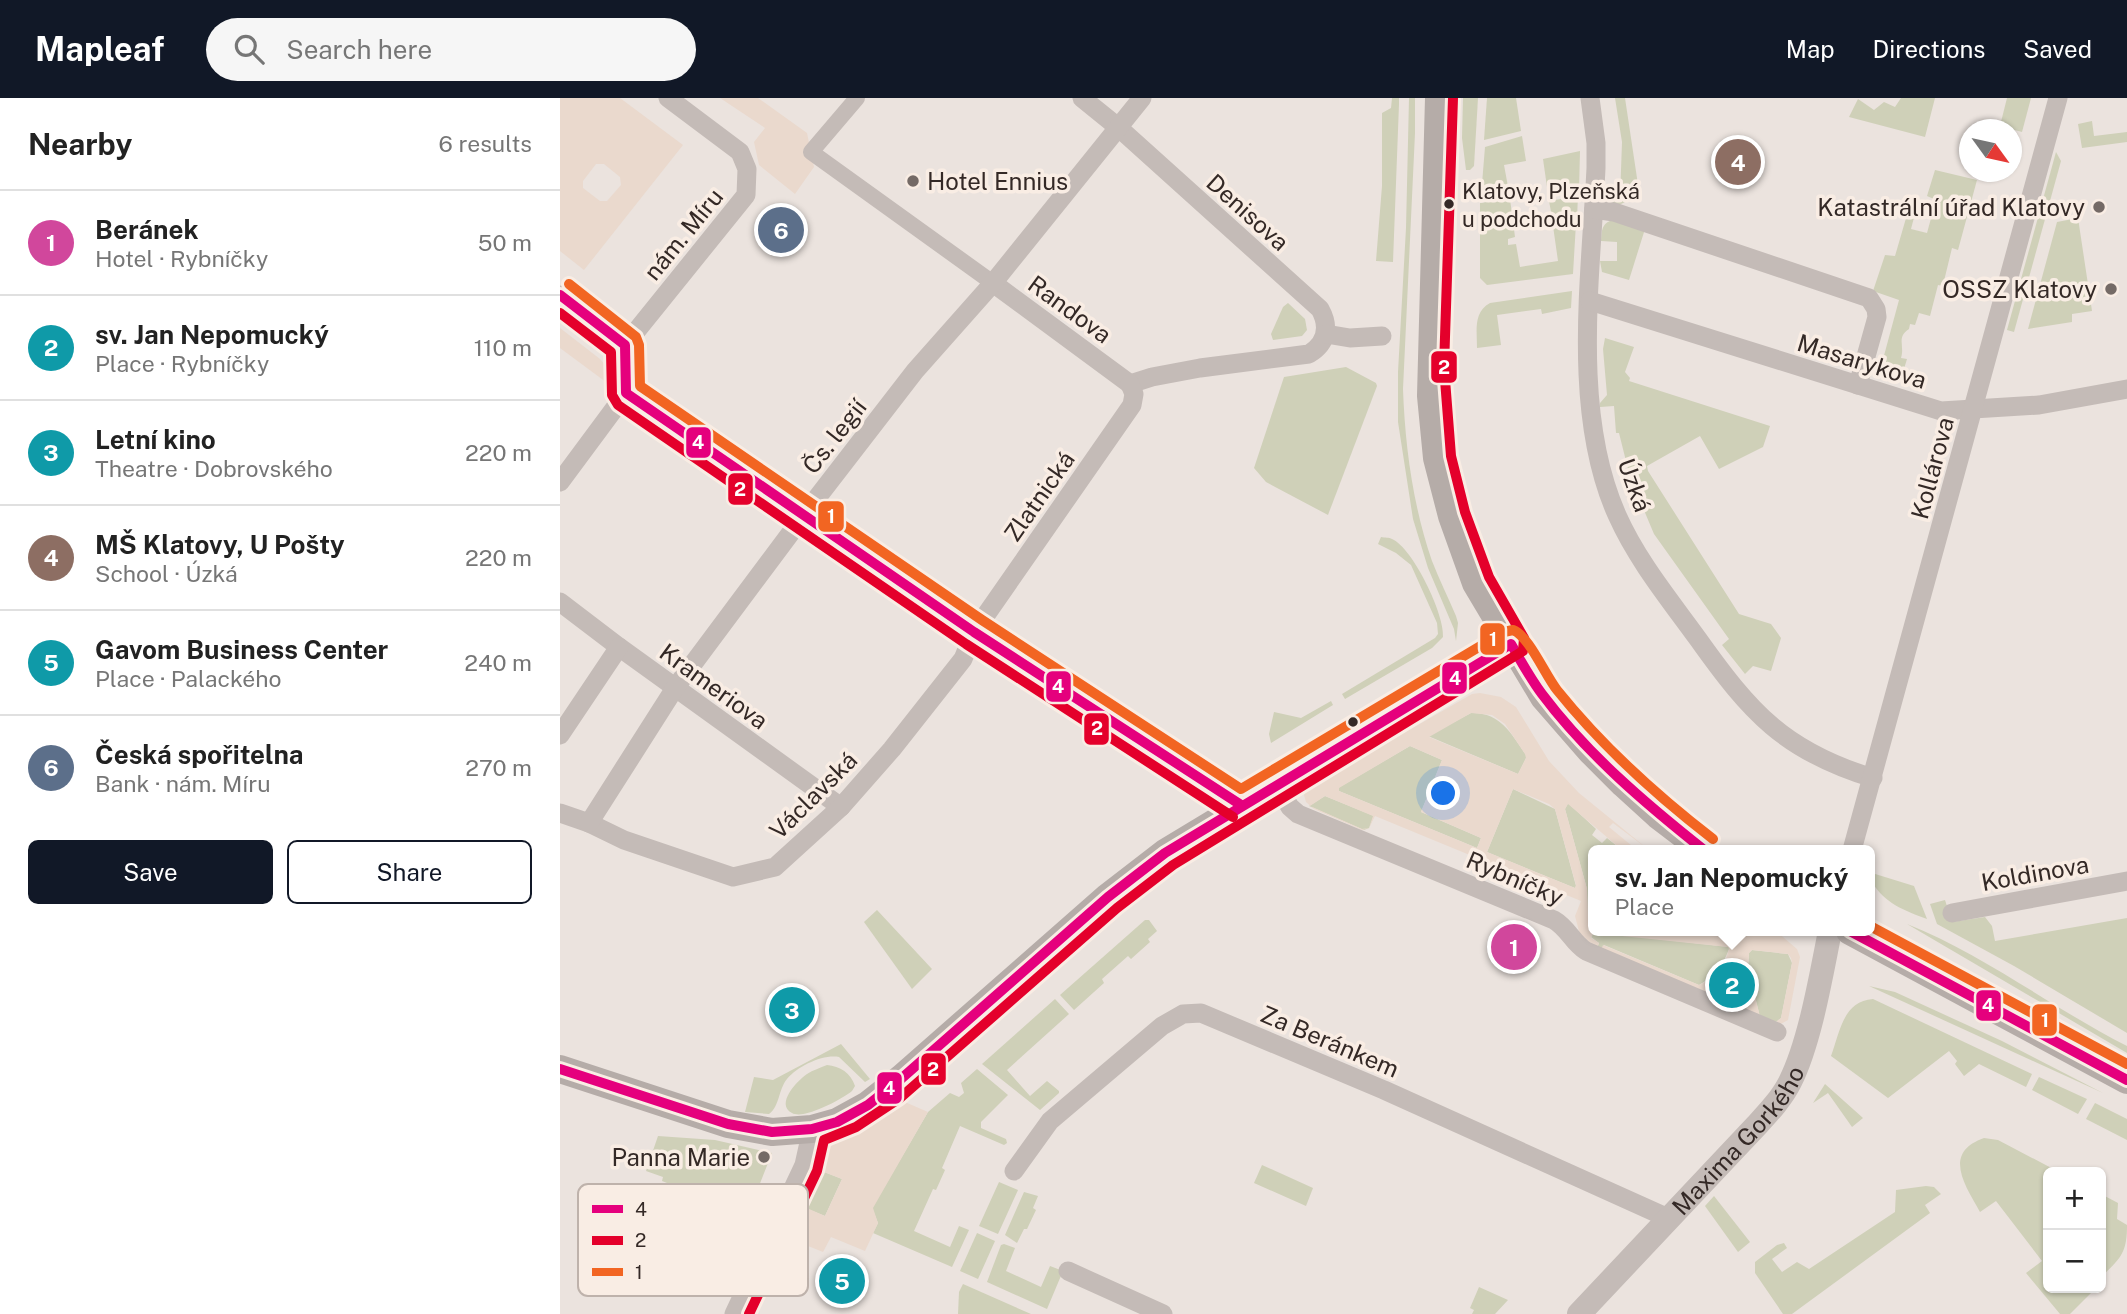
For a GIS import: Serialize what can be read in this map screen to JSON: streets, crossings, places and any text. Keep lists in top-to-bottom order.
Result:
{
  "streets": {
    "street": [
      "Denisova",
      "nám. Míru",
      "Randova",
      "Masarykova",
      "Čs. legií",
      "Kollárova",
      "Úzká",
      "Zlatnická",
      "Krameriova",
      "Václavská",
      "Koldinova",
      "Rybníčky",
      "Za Beránkem",
      "Maxima Gorkého"
    ]
  },
  "crossings": [
    ["Denisova", "Čs. legií"],
    ["Randova", "Čs. legií"],
    ["Randova", "Zlatnická"],
    ["Masarykova", "Kollárova"],
    ["Masarykova", "Úzká"],
    ["Čs. legií", "Krameriova"],
    ["Čs. legií", "Václavská"],
    ["Kollárova", "Úzká"],
    ["Zlatnická", "Václavská"],
    ["Krameriova", "Václavská"],
    ["Za Beránkem", "Maxima Gorkého"]
  ],
  "places": [
    "Hotel Ennius",
    "Klatovy, Plzeňská u podchodu",
    "Katastrální úřad Klatovy",
    "OSSZ Klatovy",
    "Panna Marie"
  ],
  "lines": ["transit line 2", "transit line 1", "transit line 4"],
  "legend": ["4", "2", "1"],
  "north": "bottom right",
  "page": {
    "header": "Mapleaf",
    "search": "Search here",
    "nav": ["Map", "Directions", "Saved"],
    "heading": ["Nearby", "6 results"],
    "pins": [
      "4",
      "6",
      "1",
      "2",
      "3",
      "5"
    ],
    "list": [
      {
        "mark": "1",
        "name": "Beránek",
        "note": "Hotel · Rybníčky",
        "value": "50 m"
      },
      {
        "mark": "2",
        "name": "sv. Jan Nepomucký",
        "note": "Place · Rybníčky",
        "value": "110 m"
      },
      {
        "mark": "3",
        "name": "Letní kino",
        "note": "Theatre · Dobrovského",
        "value": "220 m"
      },
      {
        "mark": "4",
        "name": "MŠ Klatovy, U Pošty",
        "note": "School · Úzká",
        "value": "220 m"
      },
      {
        "mark": "5",
        "name": "Gavom Business Center",
        "note": "Place · Palackého",
        "value": "240 m"
      },
      {
        "mark": "6",
        "name": "Česká spořitelna",
        "note": "Bank · nám. Míru",
        "value": "270 m"
      }
    ],
    "buttons": ["Save", "Share"],
    "popup": ["sv. Jan Nepomucký", "Place"],
    "map_buttons": ["+", "−"]
  }
}
